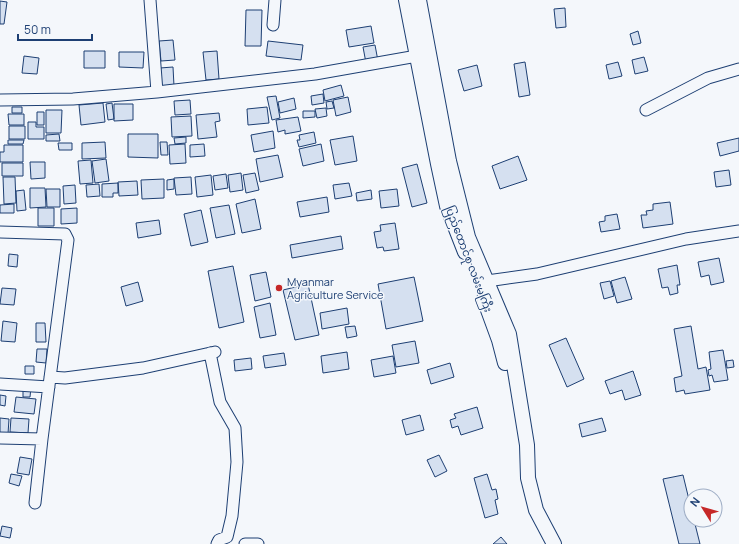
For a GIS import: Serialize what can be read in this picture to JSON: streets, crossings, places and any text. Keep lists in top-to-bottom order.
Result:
{
  "streets": {
    "main road": ["ပြည်ထောင်စု လမ်းမကြီး"]
  },
  "places": ["Myanmar Agriculture Service"],
  "scale_bar": "50 m",
  "north": "top left"
}
